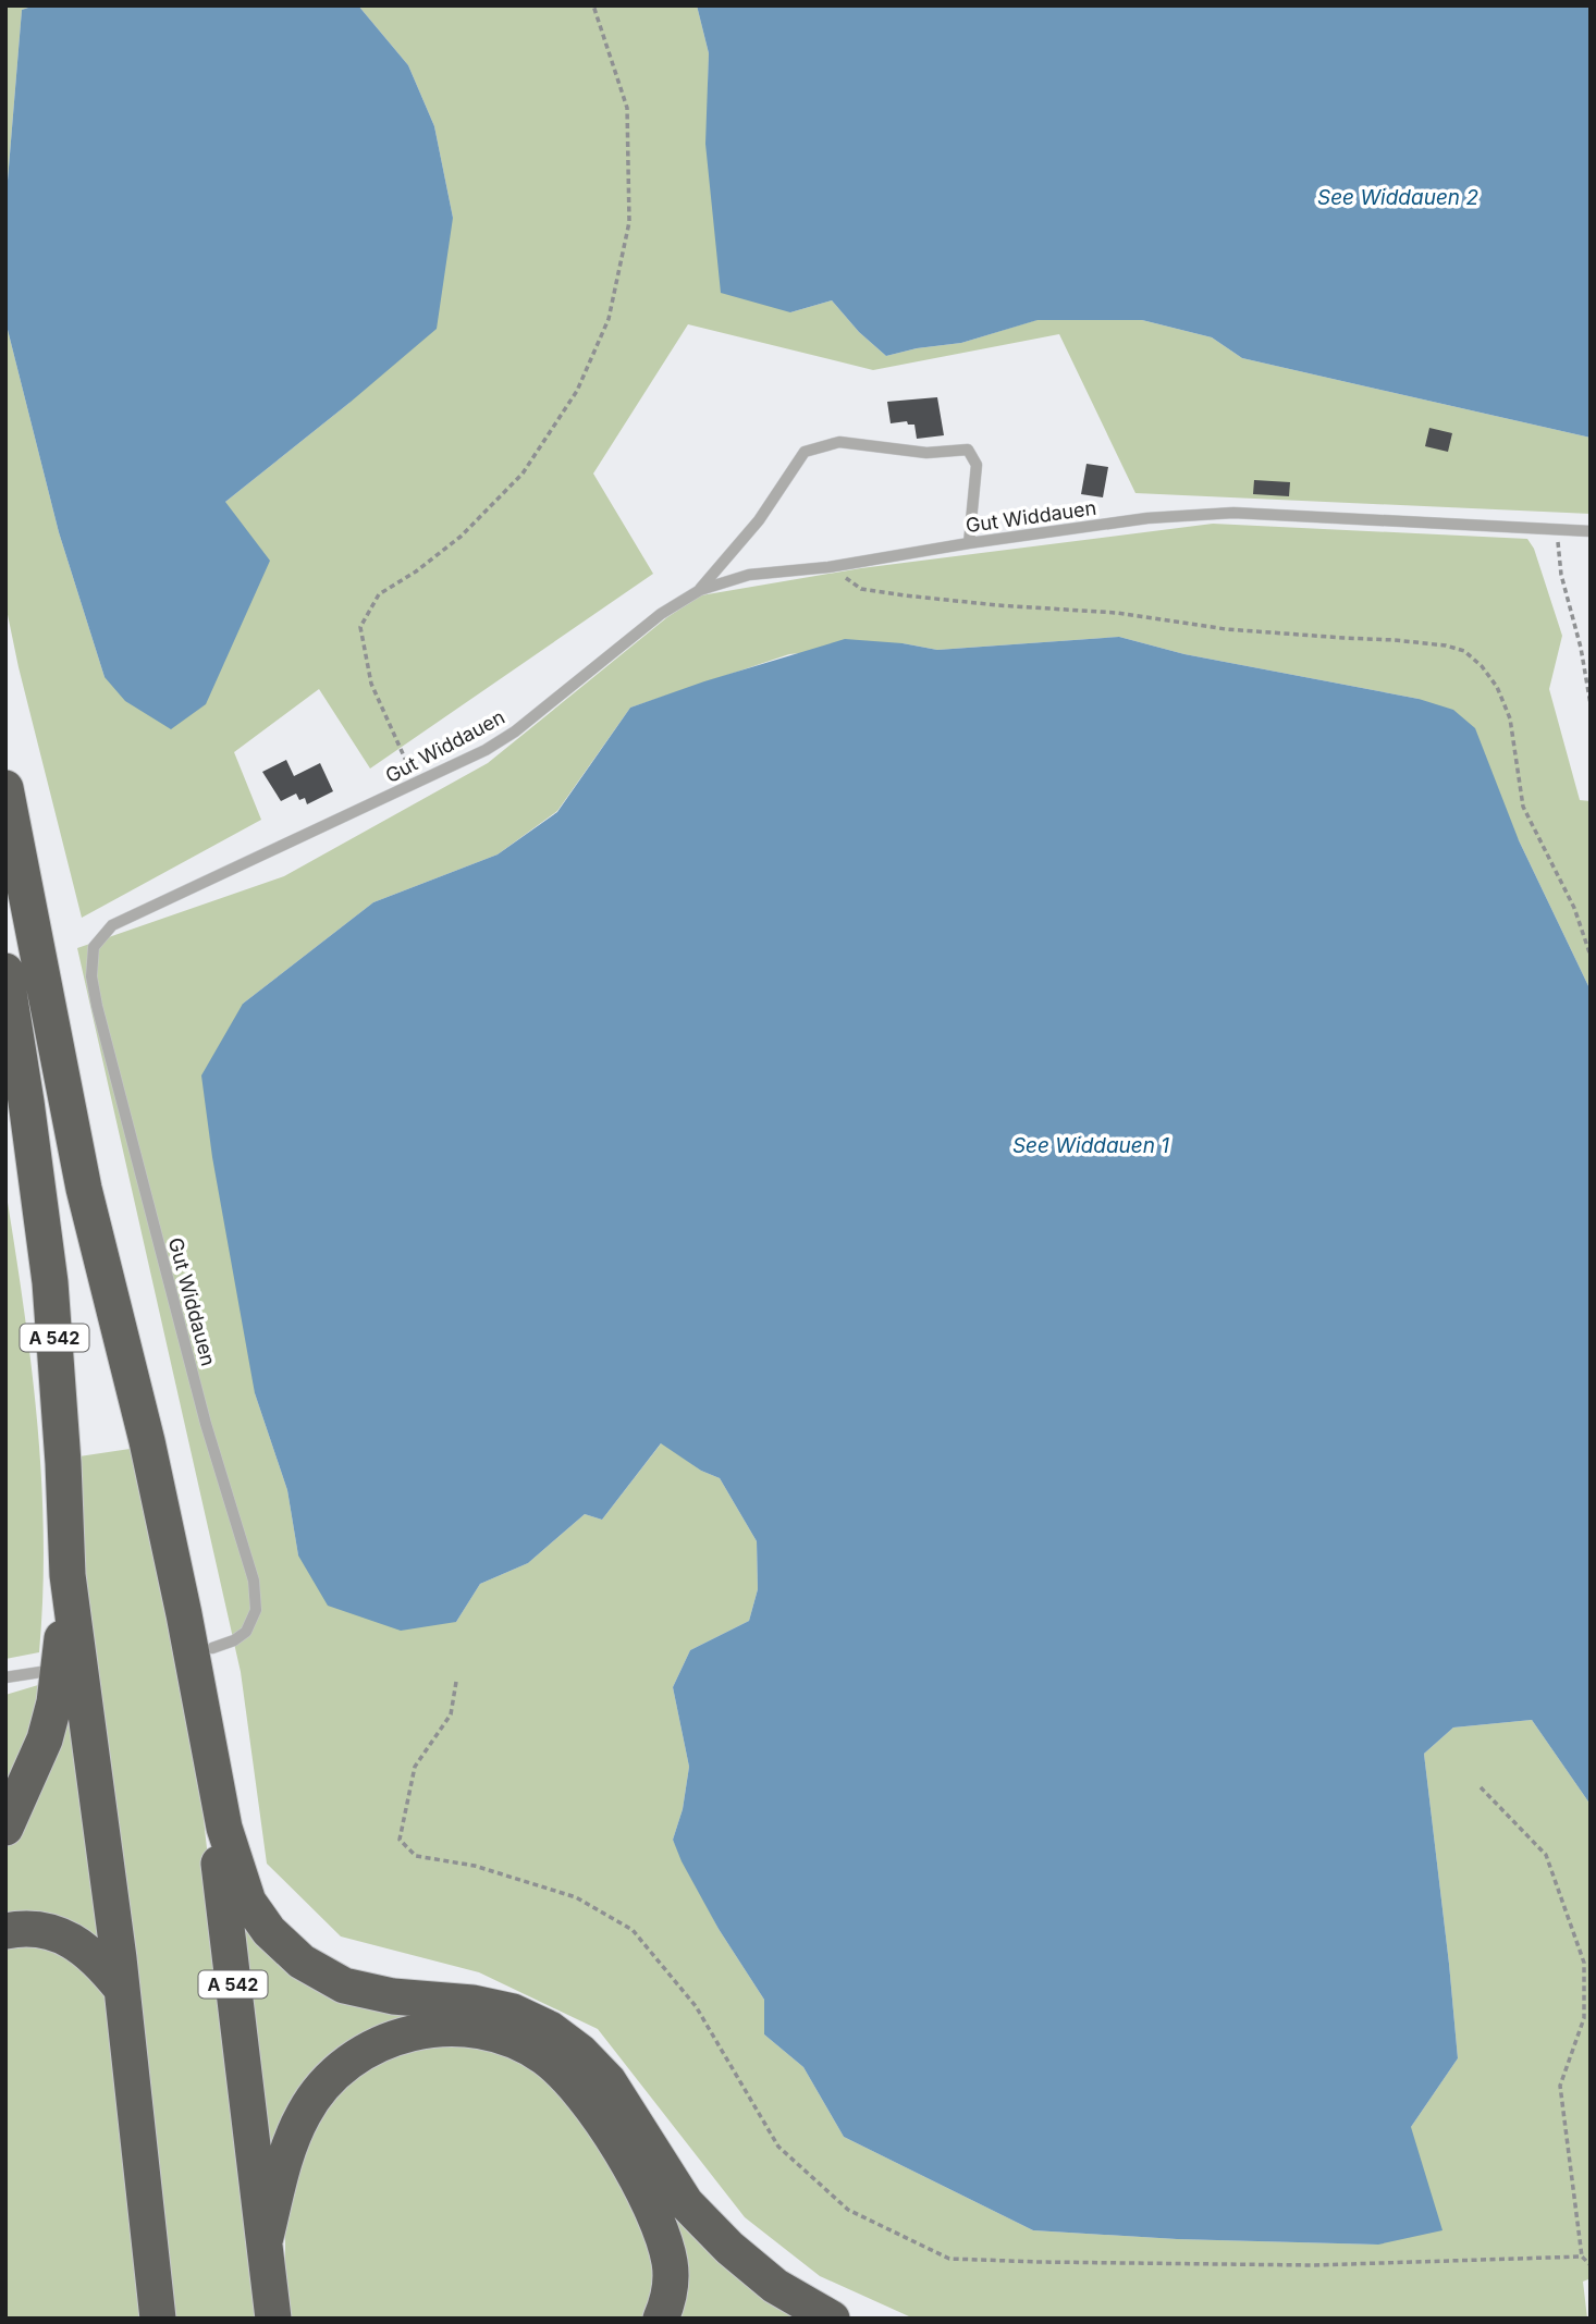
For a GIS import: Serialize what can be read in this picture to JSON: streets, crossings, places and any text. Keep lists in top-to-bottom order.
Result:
{
  "streets": {
    "highway": ["A 542"],
    "lane": ["Gut Widdauen"]
  },
  "water": ["See Widdauen 2", "See Widdauen 1"]
}
